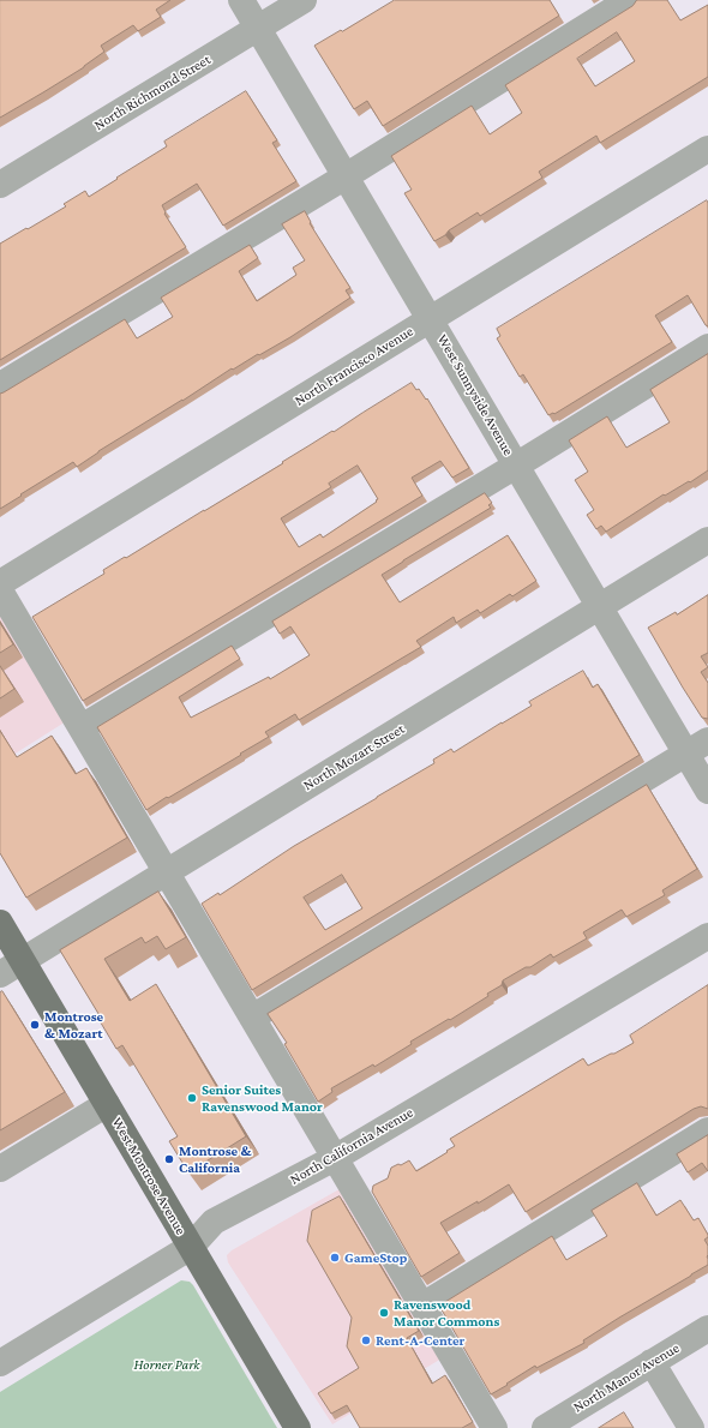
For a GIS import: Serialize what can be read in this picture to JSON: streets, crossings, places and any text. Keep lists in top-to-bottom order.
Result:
{
  "streets": {
    "main road": ["West Montrose Avenue"],
    "street": [
      "North Richmond Street",
      "North Francisco Avenue",
      "West Sunnyside Avenue",
      "North Mozart Street",
      "North California Avenue",
      "North Manor Avenue"
    ]
  },
  "crossings": [
    ["North Richmond Street", "West Sunnyside Avenue"],
    ["North Francisco Avenue", "West Sunnyside Avenue"],
    ["West Sunnyside Avenue", "North Mozart Street"],
    ["North Mozart Street", "West Montrose Avenue"],
    ["North California Avenue", "West Montrose Avenue"]
  ],
  "parks": ["Horner Park"],
  "places": [
    "Montrose & Mozart",
    "Senior Suites Ravenswood Manor",
    "Montrose & California",
    "GameStop",
    "Ravenswood Manor Commons",
    "Rent-A-Center"
  ]
}
